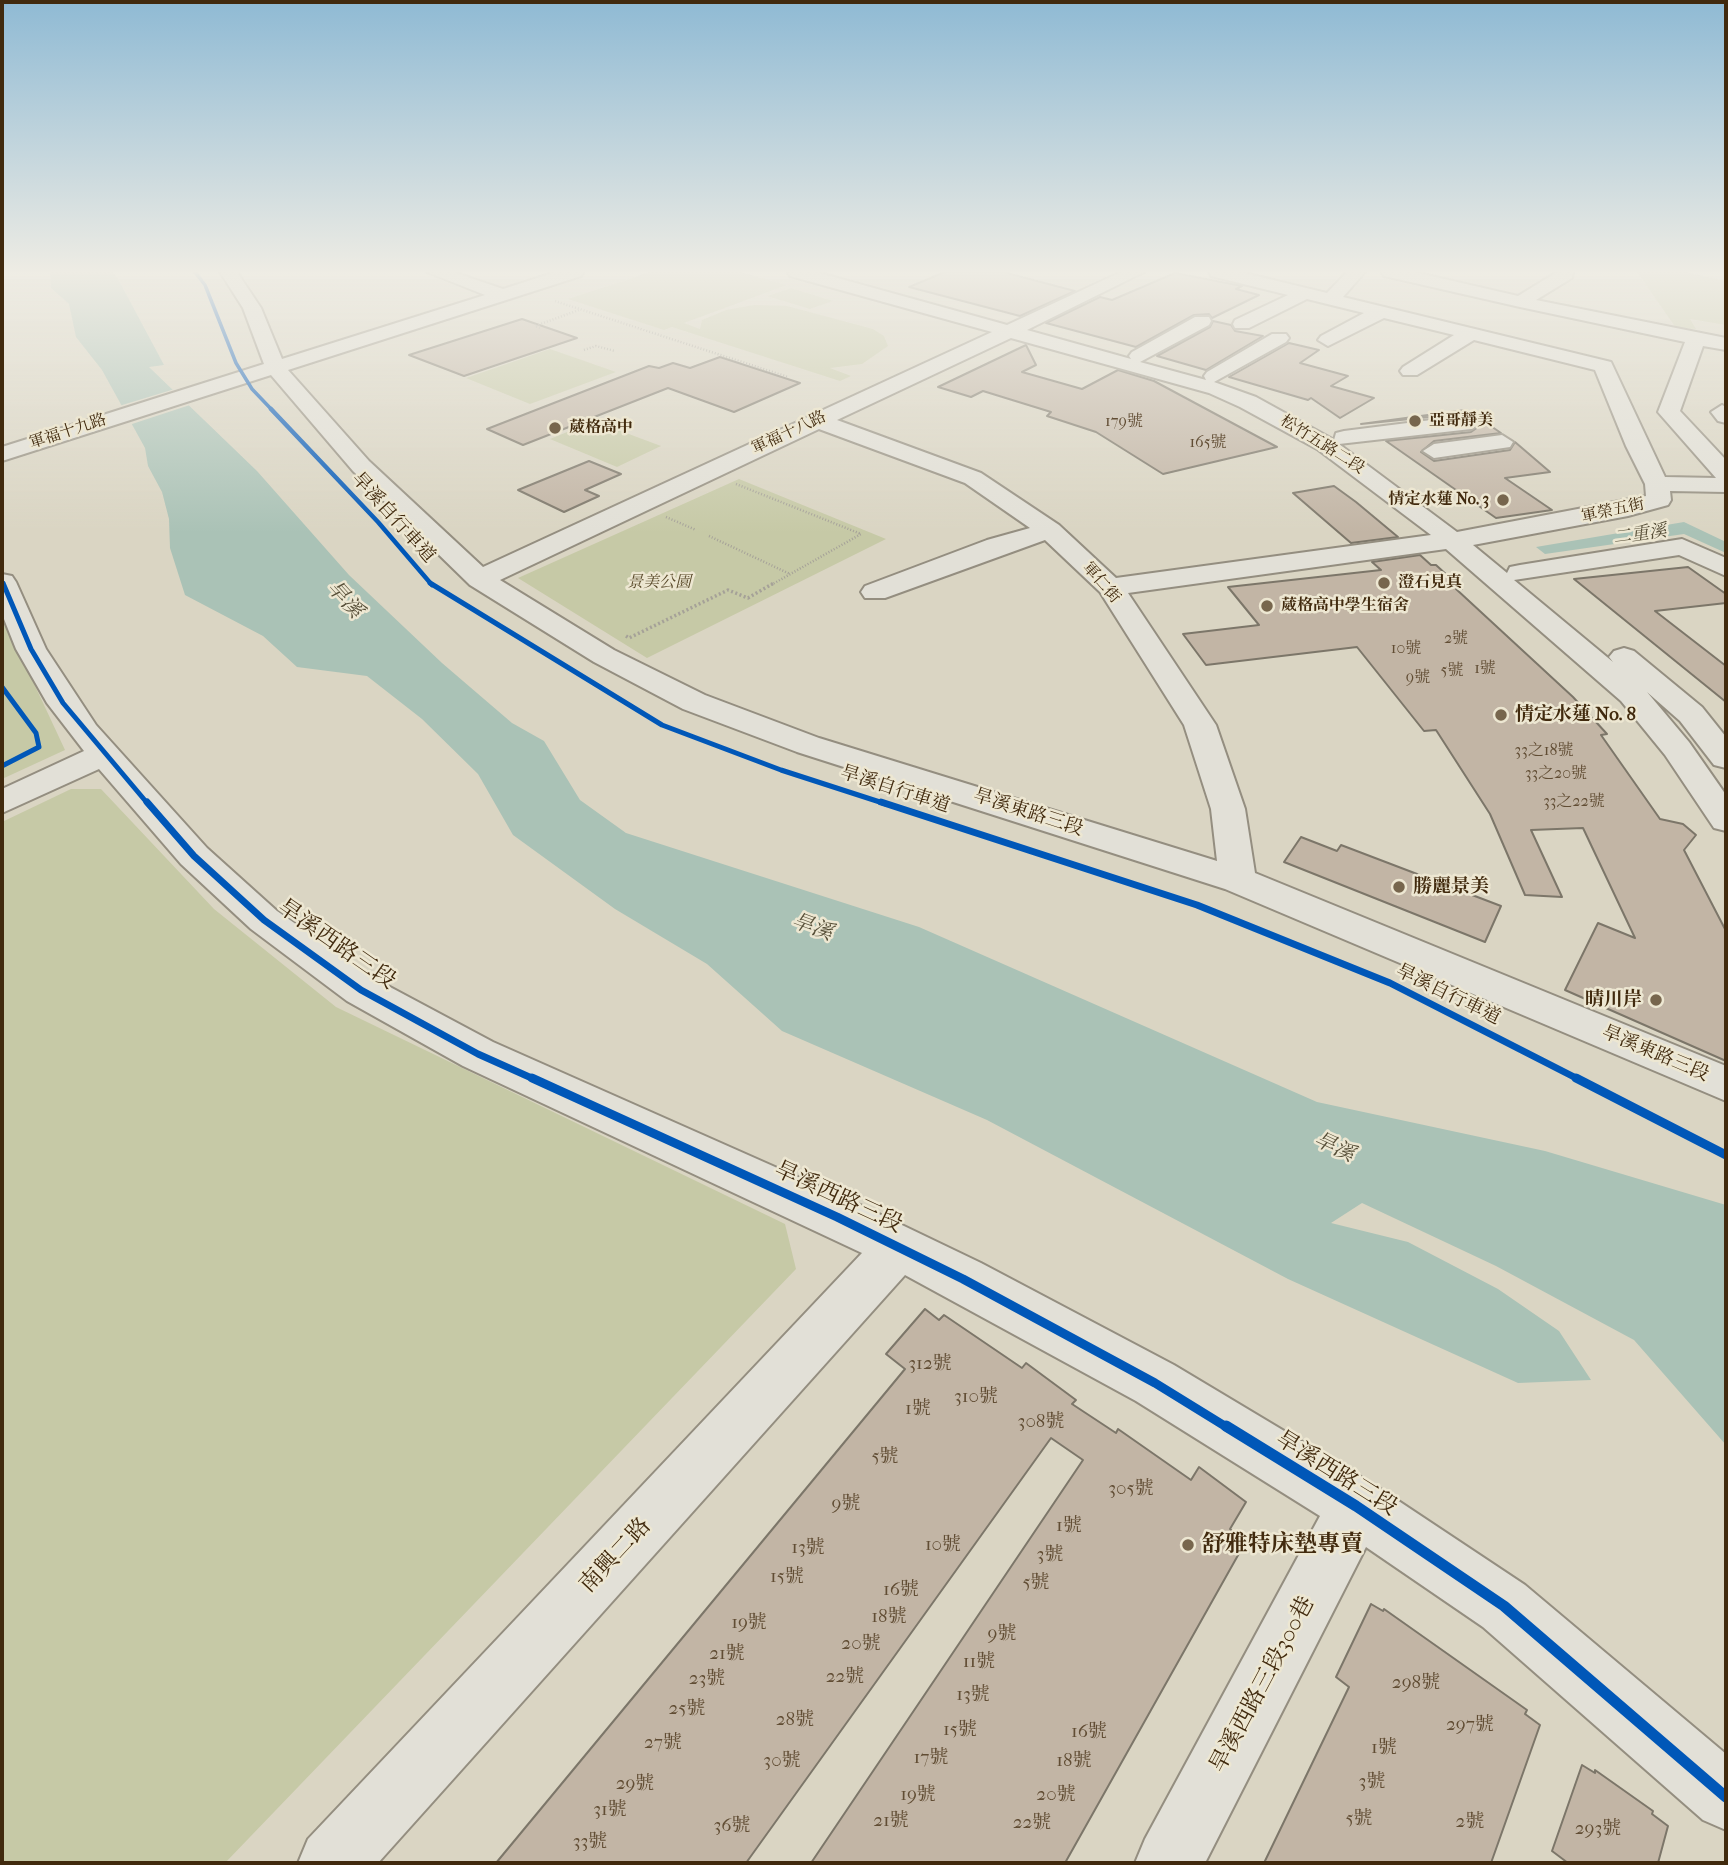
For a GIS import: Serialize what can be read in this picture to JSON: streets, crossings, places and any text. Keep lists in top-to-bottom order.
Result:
{
  "streets": {
    "street": [
      "軍福十九路",
      "軍福十八路",
      "松竹五路二段",
      "軍榮五街",
      "軍仁街",
      "旱溪東路三段",
      "旱溪西路三段",
      "南興二路",
      "旱溪西路三段300巷"
    ],
    "cycle path": ["旱溪自行車道"]
  },
  "crossings": [
    ["軍福十九路", "旱溪東路三段"],
    ["軍福十八路", "軍仁街"],
    ["軍福十八路", "旱溪東路三段"],
    ["松竹五路二段", "軍榮五街"],
    ["軍榮五街", "軍仁街"],
    ["軍仁街", "旱溪東路三段"],
    ["旱溪西路三段", "南興二路"],
    ["旱溪西路三段", "旱溪西路三段300巷"]
  ],
  "water": ["二重溪", "旱溪"],
  "parks": ["景美公園"],
  "places": [
    "亞哥靜美",
    "葳格高中",
    "情定水蓮 No. 3",
    "澄石見真",
    "葳格高中學生宿舍",
    "情定水蓮 No. 8",
    "勝麗景美",
    "晴川岸",
    "舒雅特床墊專賣"
  ],
  "house_numbers": [
    "179號",
    "165號",
    "2號",
    "10號",
    "1號",
    "5號",
    "9號",
    "33之18號",
    "33之20號",
    "33之22號",
    "312號",
    "310號",
    "1號",
    "308號",
    "5號",
    "305號",
    "9號",
    "1號",
    "10號",
    "13號",
    "3號",
    "15號",
    "5號",
    "16號",
    "18號",
    "19號",
    "9號",
    "20號",
    "21號",
    "11號",
    "22號",
    "23號",
    "298號",
    "13號",
    "25號",
    "28號",
    "297號",
    "15號",
    "16號",
    "27號",
    "1號",
    "17號",
    "30號",
    "18號",
    "3號",
    "29號",
    "19號",
    "20號",
    "31號",
    "5號",
    "21號",
    "2號",
    "22號",
    "36號",
    "293號",
    "33號"
  ]
}
